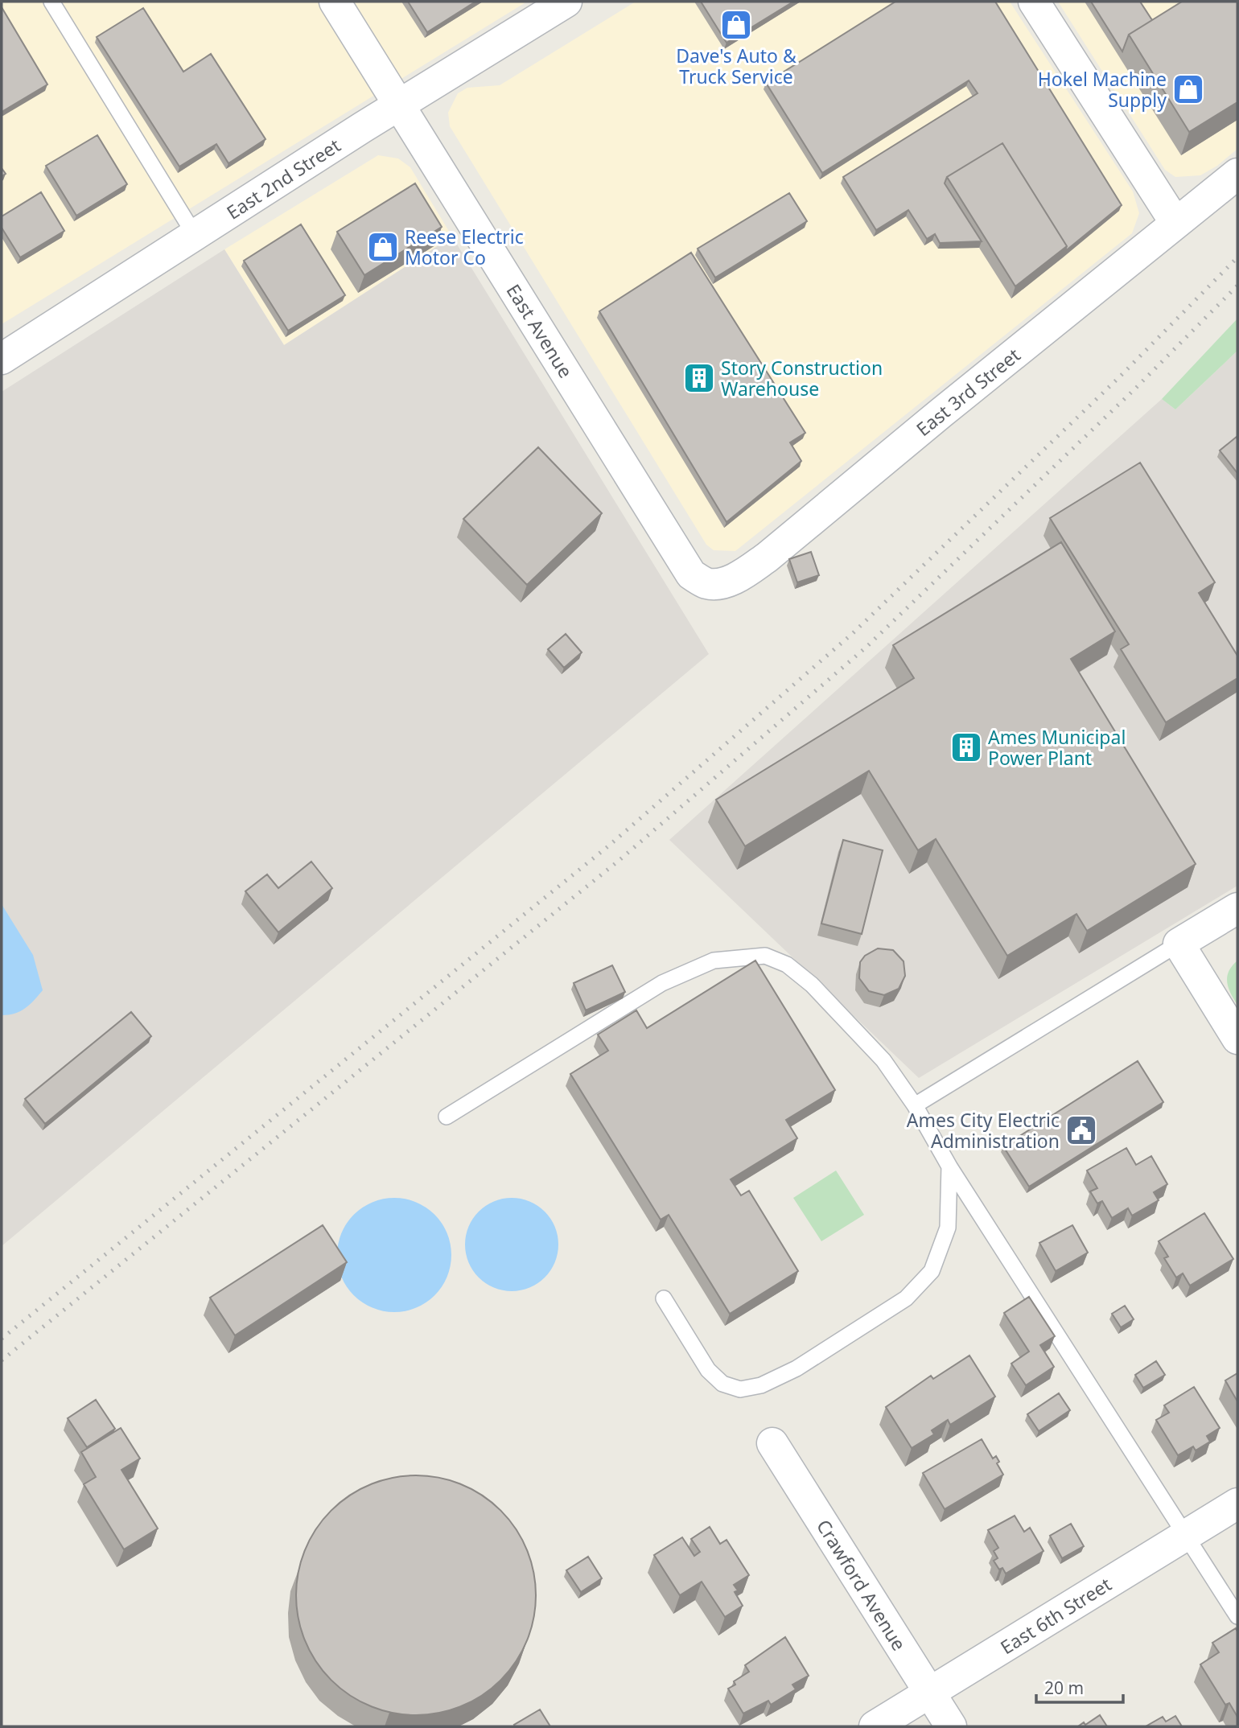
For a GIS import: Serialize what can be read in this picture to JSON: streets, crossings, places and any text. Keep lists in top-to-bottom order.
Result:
{
  "streets": {
    "street": [
      "East 2nd Street",
      "East Avenue",
      "East 3rd Street",
      "Crawford Avenue",
      "East 6th Street"
    ]
  },
  "crossings": [
    ["East 2nd Street", "East Avenue"],
    ["East Avenue", "East 3rd Street"],
    ["Crawford Avenue", "East 6th Street"]
  ],
  "places": {
    "shop": ["Dave's Auto & Truck Service", "Hokel Machine Supply", "Reese Electric Motor Co"],
    "building": ["Story Construction Warehouse", "Ames Municipal Power Plant"],
    "public building": ["Ames City Electric Administration"]
  },
  "scale_bar": "20 m"
}
